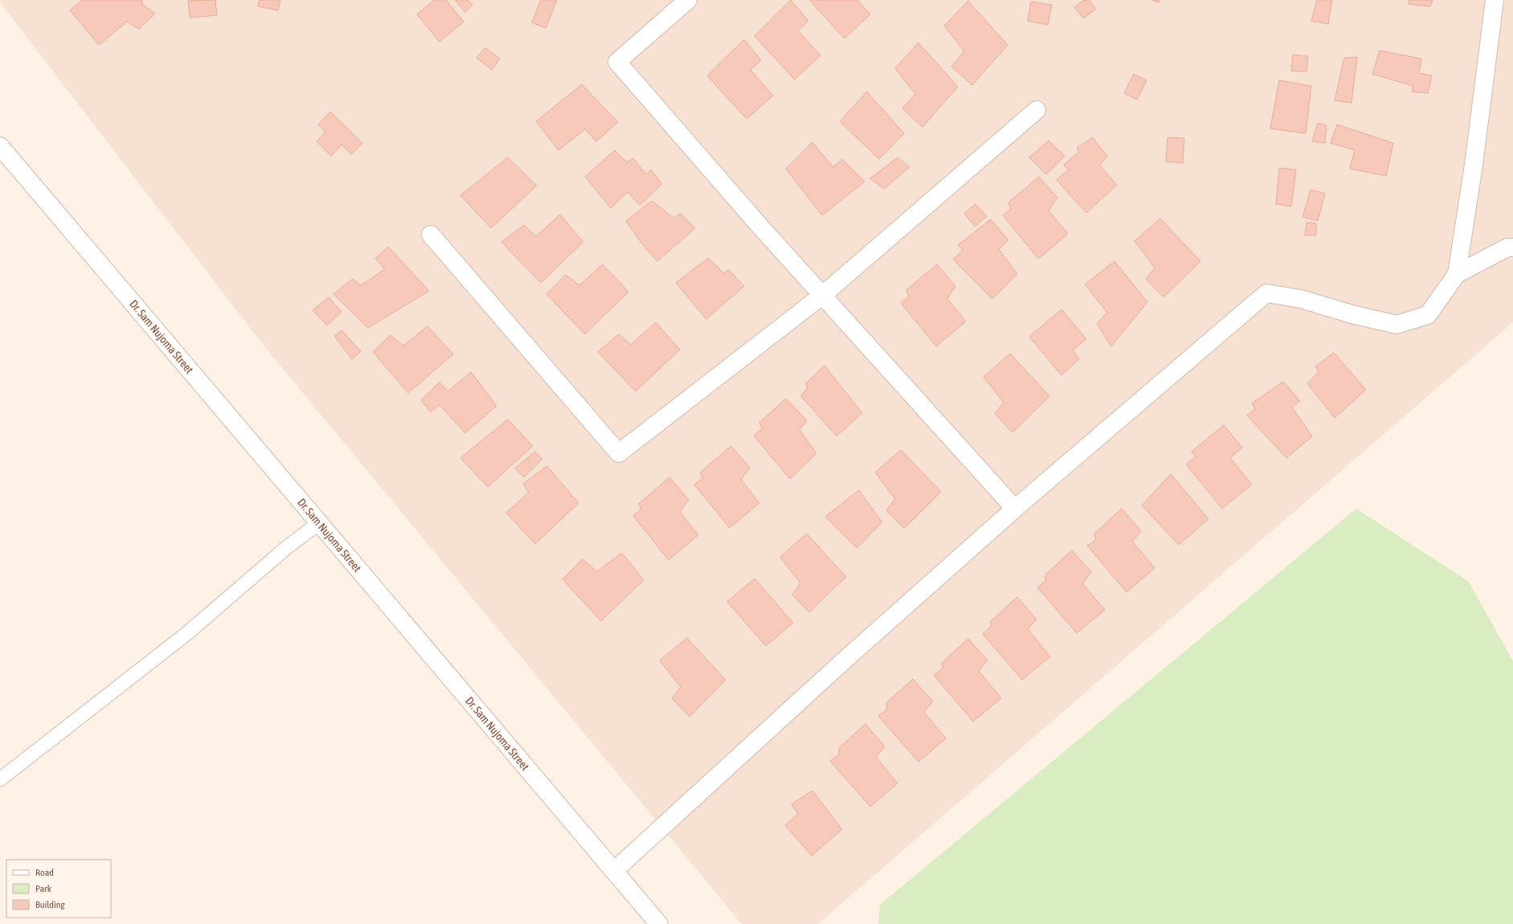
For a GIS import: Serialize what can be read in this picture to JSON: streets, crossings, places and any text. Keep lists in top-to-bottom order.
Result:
{
  "streets": {
    "street": ["Dr. Sam Nujoma Street"]
  },
  "legend": ["Road", "Park", "Building"]
}
